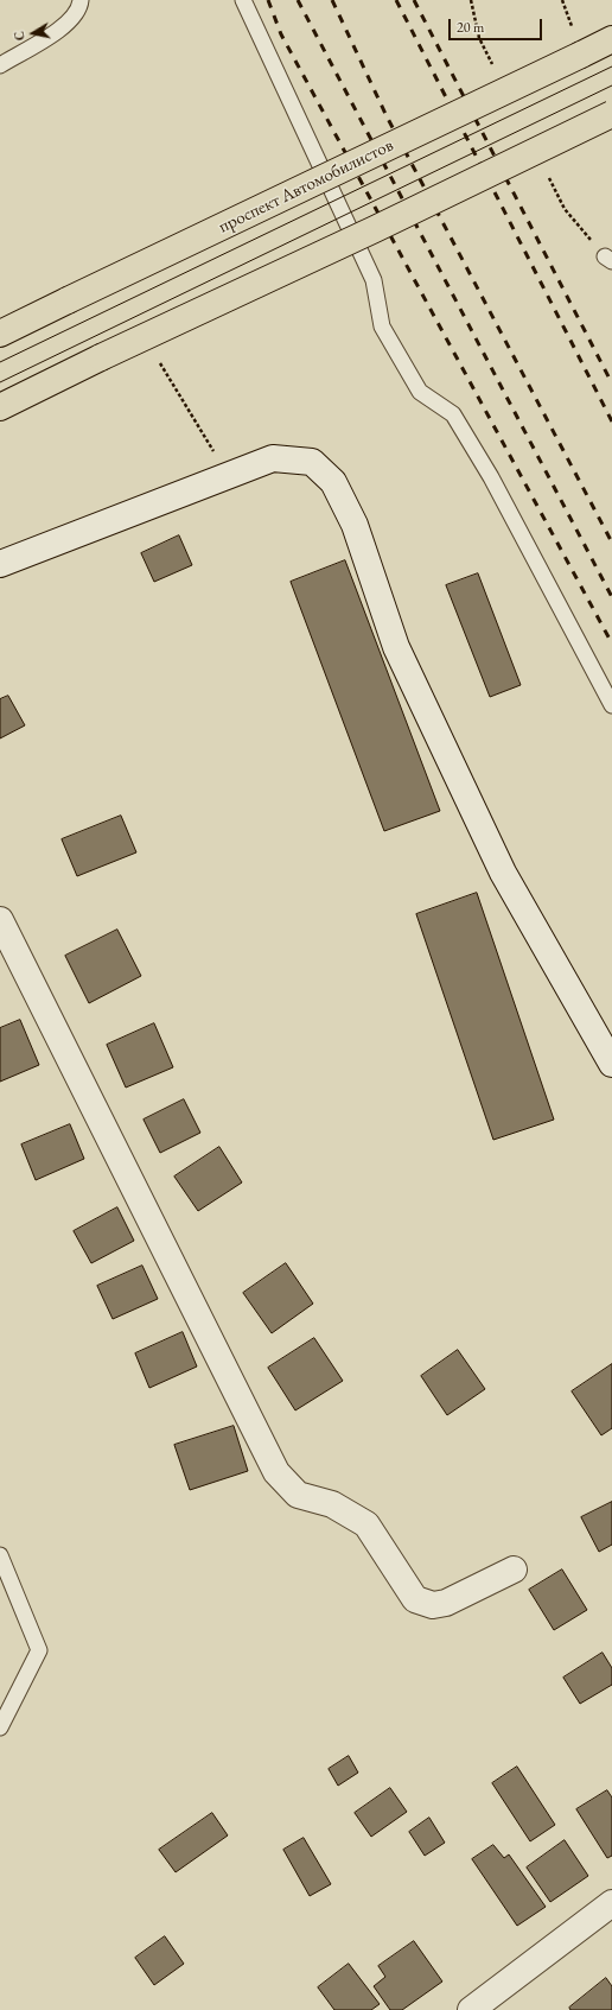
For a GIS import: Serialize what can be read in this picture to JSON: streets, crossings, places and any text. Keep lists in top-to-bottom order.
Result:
{
  "streets": {
    "main road": ["проспект Автомобилистов"]
  },
  "scale_bar": "20 m",
  "north": "left"
}
